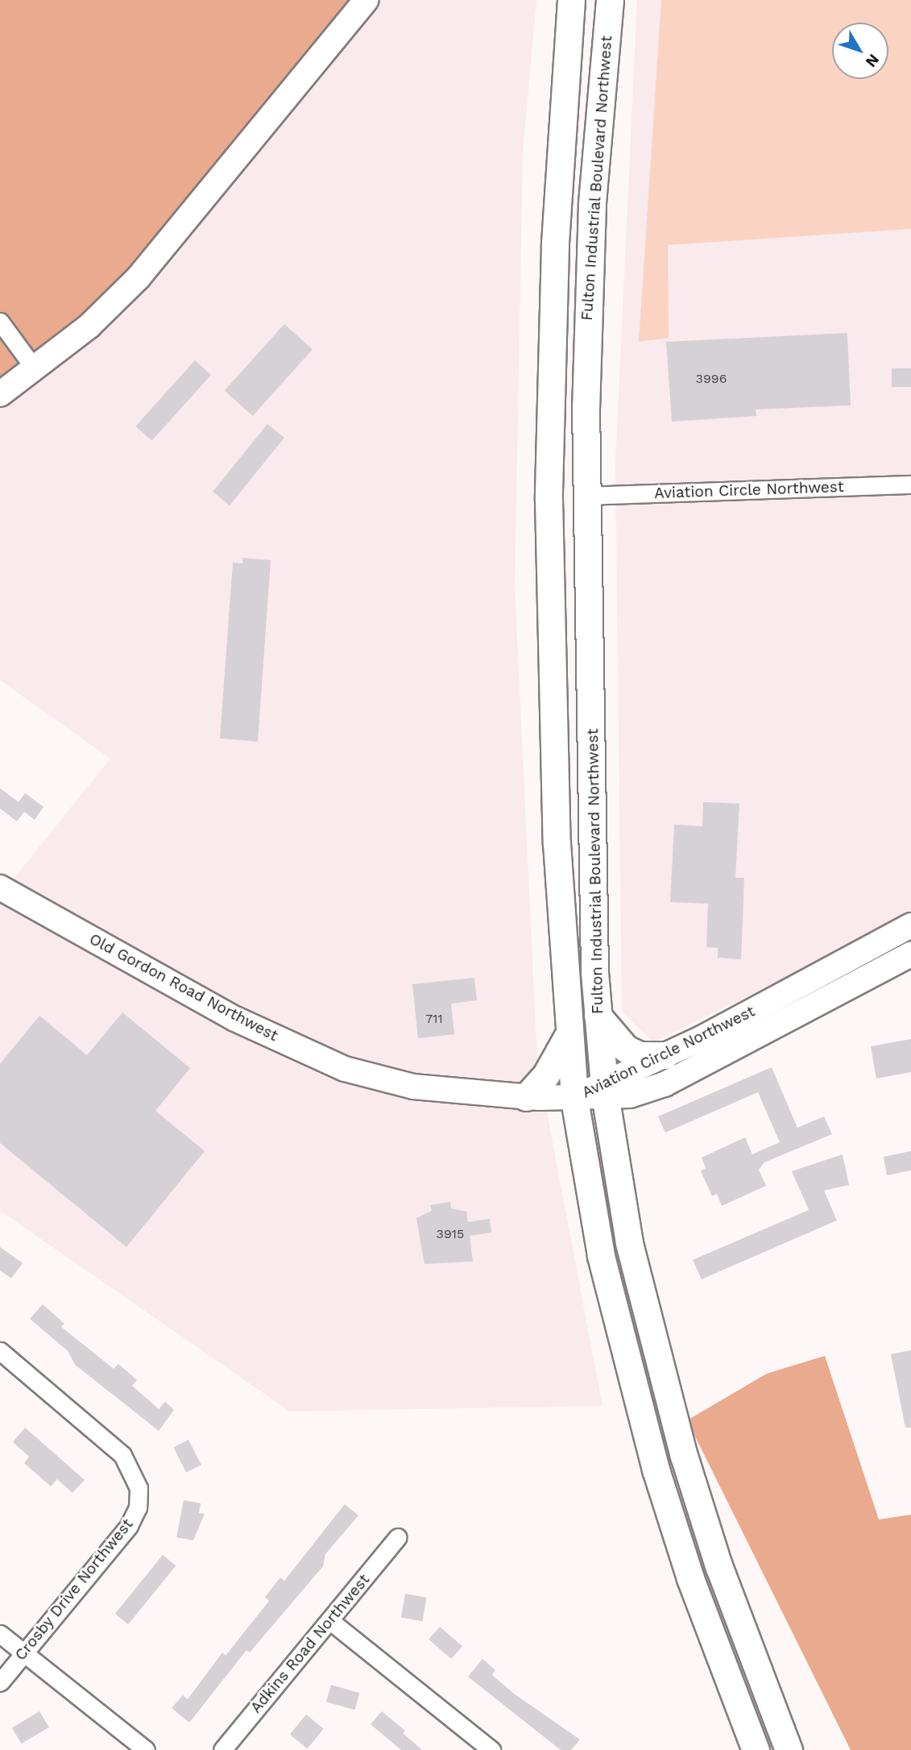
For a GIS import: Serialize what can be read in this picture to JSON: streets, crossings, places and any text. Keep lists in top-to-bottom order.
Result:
{
  "streets": {
    "main road": ["Fulton Industrial Boulevard Northwest", "Aviation Circle Northwest", "Old Gordon Road Northwest"],
    "street": ["Crosby Drive Northwest", "Adkins Road Northwest"]
  },
  "crossings": [
    ["Fulton Industrial Boulevard Northwest", "Aviation Circle Northwest"],
    ["Fulton Industrial Boulevard Northwest", "Old Gordon Road Northwest"],
    ["Aviation Circle Northwest", "Old Gordon Road Northwest"]
  ],
  "house_numbers": ["3996", "711", "3915"],
  "north": "bottom right"
}
